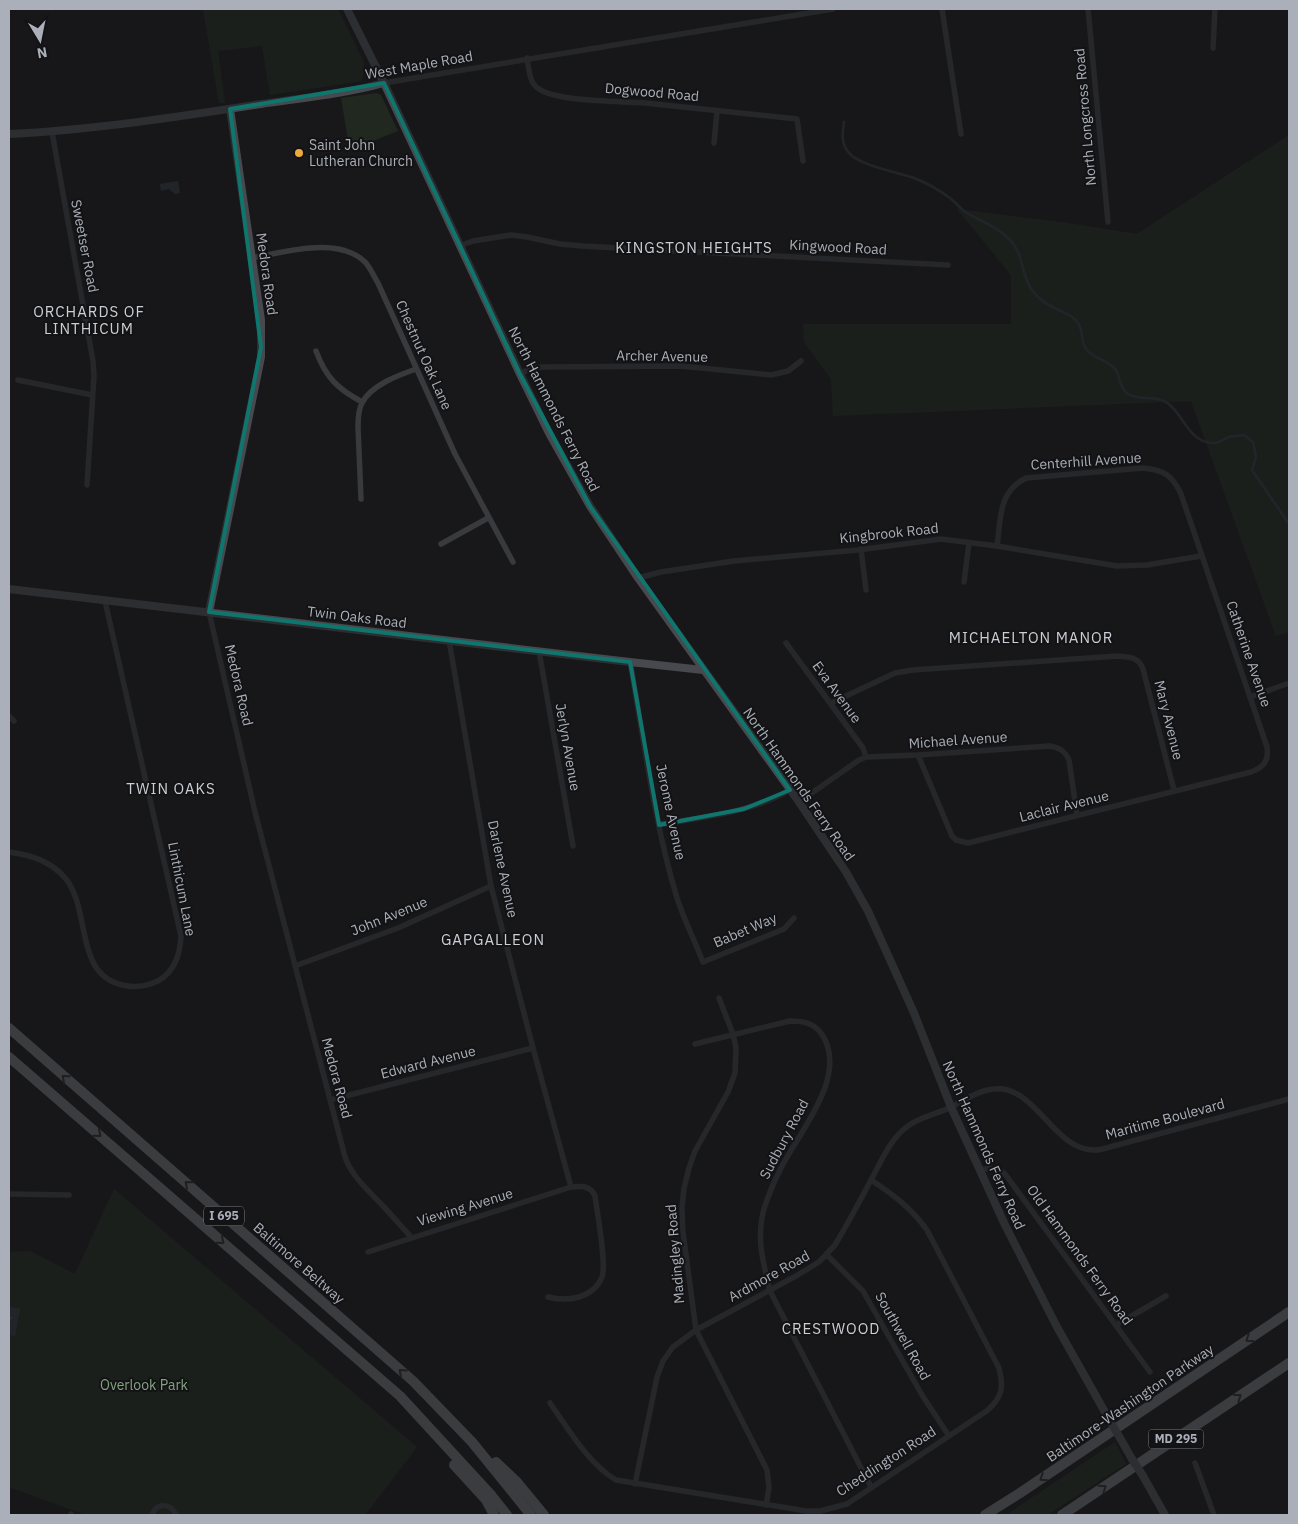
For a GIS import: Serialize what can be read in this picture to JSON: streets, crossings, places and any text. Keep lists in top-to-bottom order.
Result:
{
  "streets": {
    "highway": [
      "I 695",
      "Baltimore Beltway",
      "Baltimore-Washington Parkway",
      "MD 295"
    ],
    "street": [
      "West Maple Road",
      "Dogwood Road",
      "North Longcross Road",
      "Sweetser Road",
      "Kingwood Road",
      "Medora Road",
      "Chestnut Oak Lane",
      "Archer Avenue",
      "North Hammonds Ferry Road",
      "Centerhill Avenue",
      "Kingbrook Road",
      "Twin Oaks Road",
      "Catherine Avenue",
      "Eva Avenue",
      "Mary Avenue",
      "Michael Avenue",
      "Jerlyn Avenue",
      "Laclair Avenue",
      "Jerome Avenue",
      "Darlene Avenue",
      "Linthicum Lane",
      "John Avenue",
      "Babet Way",
      "Edward Avenue",
      "Maritime Boulevard",
      "Sudbury Road",
      "Viewing Avenue",
      "Madingley Road",
      "Old Hammonds Ferry Road",
      "Ardmore Road",
      "Southwell Road",
      "Cheddington Road"
    ]
  },
  "crossings": [
    ["West Maple Road", "Dogwood Road"],
    ["West Maple Road", "Sweetser Road"],
    ["West Maple Road", "Medora Road"],
    ["West Maple Road", "North Hammonds Ferry Road"],
    ["Kingwood Road", "North Hammonds Ferry Road"],
    ["Medora Road", "Chestnut Oak Lane"],
    ["Medora Road", "Twin Oaks Road"],
    ["Medora Road", "John Avenue"],
    ["Medora Road", "Edward Avenue"],
    ["Medora Road", "Viewing Avenue"],
    ["Archer Avenue", "North Hammonds Ferry Road"],
    ["North Hammonds Ferry Road", "Kingbrook Road"],
    ["North Hammonds Ferry Road", "Twin Oaks Road"],
    ["North Hammonds Ferry Road", "Michael Avenue"],
    ["North Hammonds Ferry Road", "Maritime Boulevard"],
    ["North Hammonds Ferry Road", "Old Hammonds Ferry Road"],
    ["North Hammonds Ferry Road", "Ardmore Road"],
    ["Centerhill Avenue", "Kingbrook Road"],
    ["Centerhill Avenue", "Catherine Avenue"],
    ["Kingbrook Road", "Catherine Avenue"],
    ["Twin Oaks Road", "Jerlyn Avenue"],
    ["Twin Oaks Road", "Jerome Avenue"],
    ["Twin Oaks Road", "Darlene Avenue"],
    ["Twin Oaks Road", "Linthicum Lane"],
    ["Catherine Avenue", "Laclair Avenue"],
    ["Eva Avenue", "Mary Avenue"],
    ["Eva Avenue", "Michael Avenue"],
    ["Mary Avenue", "Laclair Avenue"],
    ["Michael Avenue", "Laclair Avenue"],
    ["Jerome Avenue", "Babet Way"],
    ["Darlene Avenue", "John Avenue"],
    ["Darlene Avenue", "Edward Avenue"],
    ["Darlene Avenue", "Viewing Avenue"],
    ["Maritime Boulevard", "Ardmore Road"],
    ["Sudbury Road", "Madingley Road"],
    ["Sudbury Road", "Ardmore Road"],
    ["Sudbury Road", "Cheddington Road"],
    ["Madingley Road", "Ardmore Road"],
    ["Madingley Road", "Cheddington Road"],
    ["Ardmore Road", "Southwell Road"],
    ["Ardmore Road", "Cheddington Road"],
    ["Southwell Road", "Cheddington Road"]
  ],
  "districts": [
    "KINGSTON HEIGHTS",
    "ORCHARDS OF LINTHICUM",
    "MICHAELTON MANOR",
    "TWIN OAKS",
    "GAPGALLEON",
    "CRESTWOOD"
  ],
  "parks": ["Overlook Park"],
  "places": ["Saint John Lutheran Church"],
  "north": "bottom"
}
